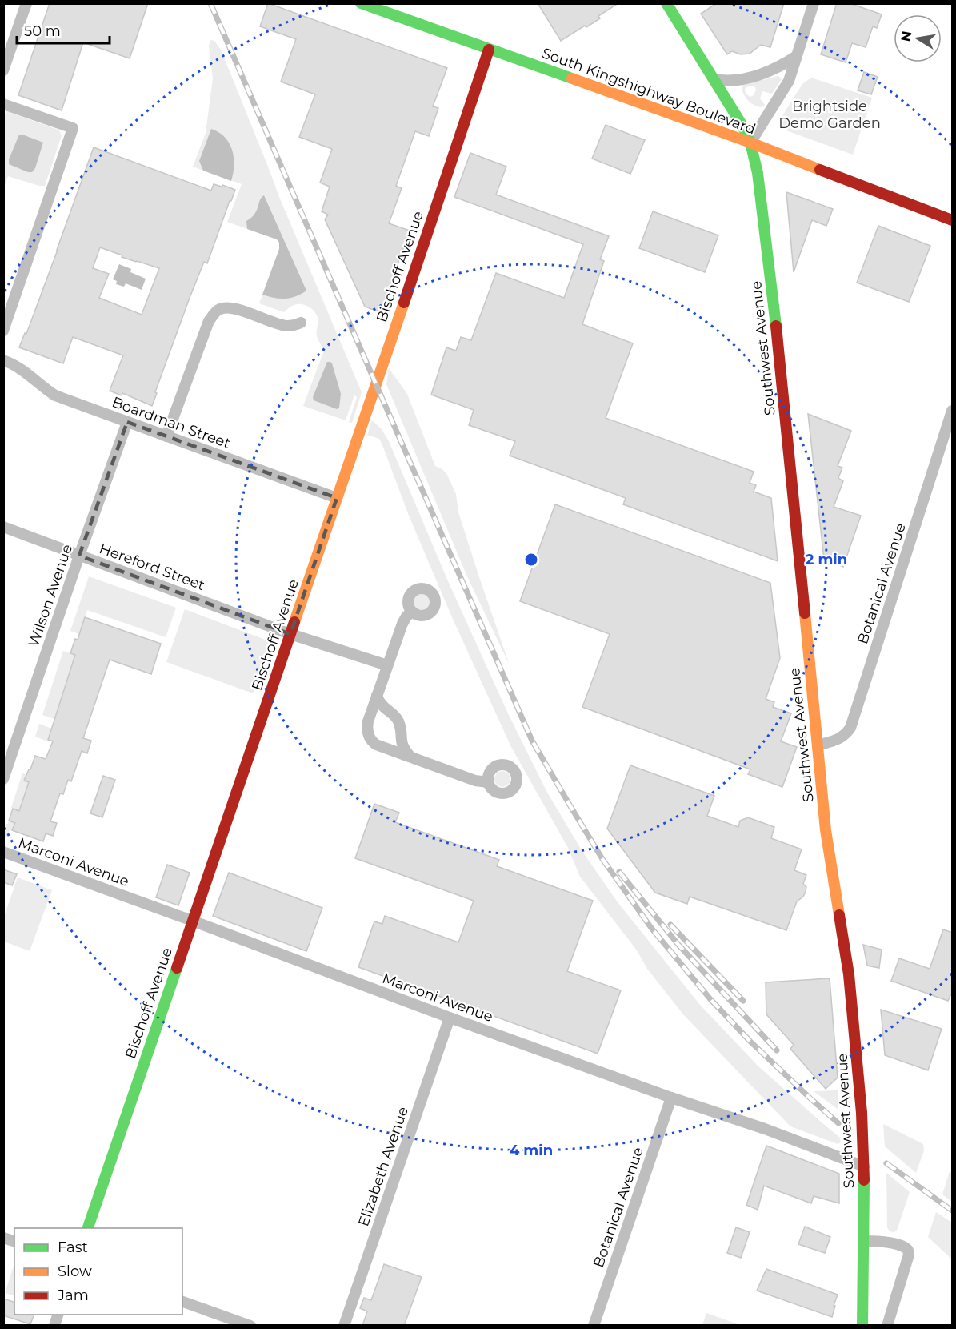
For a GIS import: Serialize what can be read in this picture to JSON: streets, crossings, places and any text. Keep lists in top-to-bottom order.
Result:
{
  "streets": {
    "street": [
      "South Kingshighway Boulevard",
      "Bischoff Avenue",
      "Southwest Avenue",
      "Boardman Street",
      "Hereford Street",
      "Botanical Avenue",
      "Wilson Avenue",
      "Marconi Avenue",
      "Elizabeth Avenue"
    ]
  },
  "crossings": [
    ["South Kingshighway Boulevard", "Bischoff Avenue"],
    ["South Kingshighway Boulevard", "Southwest Avenue"],
    ["Bischoff Avenue", "Boardman Street"],
    ["Bischoff Avenue", "Hereford Street"],
    ["Bischoff Avenue", "Marconi Avenue"],
    ["Southwest Avenue", "Botanical Avenue"],
    ["Southwest Avenue", "Marconi Avenue"],
    ["Boardman Street", "Wilson Avenue"],
    ["Hereford Street", "Wilson Avenue"],
    ["Botanical Avenue", "Marconi Avenue"],
    ["Marconi Avenue", "Elizabeth Avenue"]
  ],
  "parks": ["Brightside Demo Garden"],
  "legend": ["Fast", "Slow", "Jam"],
  "scale_bar": "50 m",
  "north": "left",
  "rings": ["2 min", "4 min"]
}
